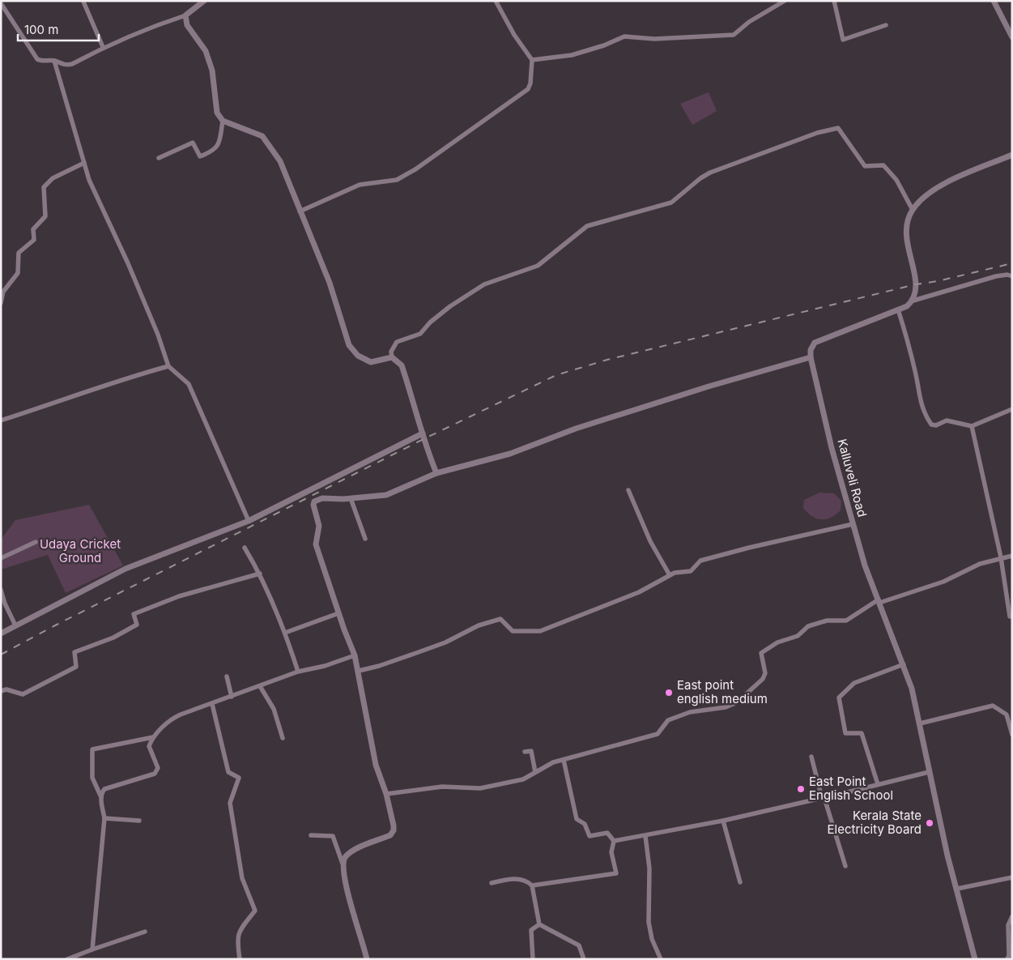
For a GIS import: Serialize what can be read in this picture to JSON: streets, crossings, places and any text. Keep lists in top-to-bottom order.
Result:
{
  "streets": {
    "street": ["Kalluveli Road"]
  },
  "parks": ["Udaya Cricket Ground"],
  "places": ["East point english medium", "East Point English School", "Kerala State Electricity Board"],
  "scale_bar": "100 m"
}
